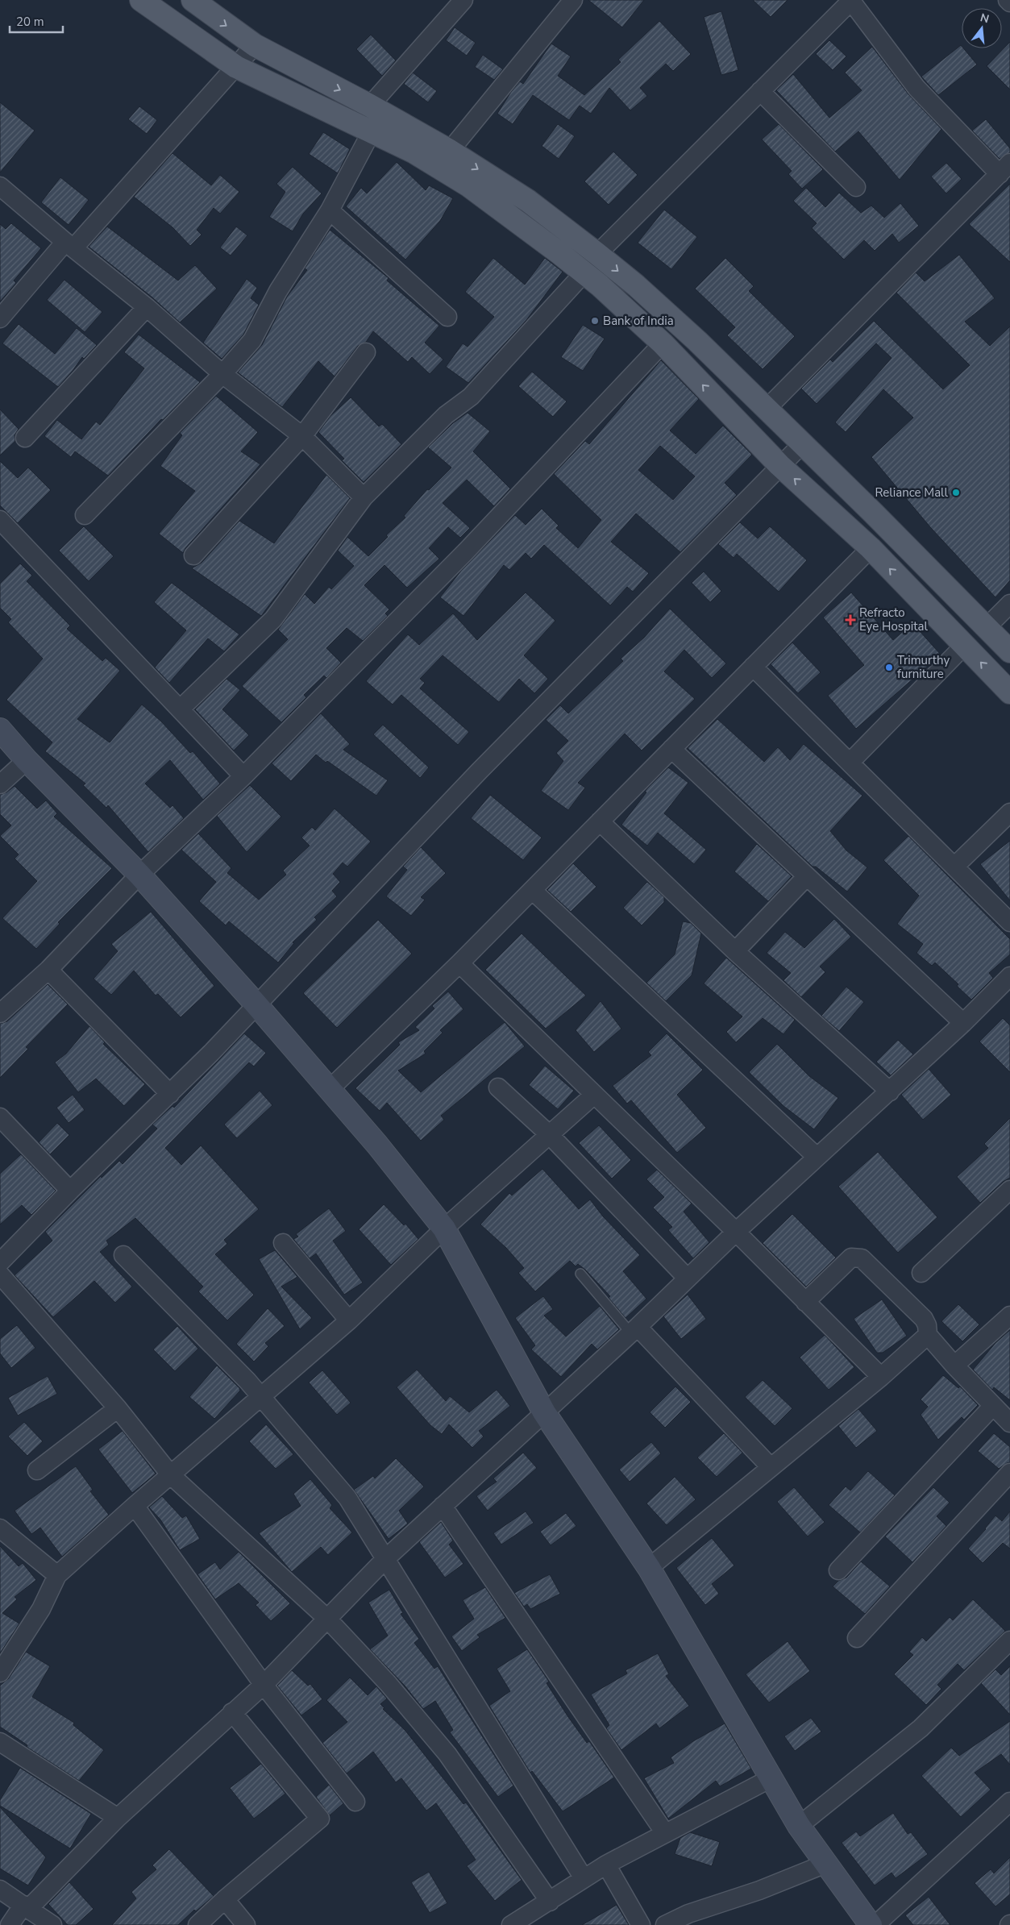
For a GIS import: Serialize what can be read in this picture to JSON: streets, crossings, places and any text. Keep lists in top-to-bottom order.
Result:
{
  "places": {
    "other": ["Bank of India", "Reliance Mall", "Trimurthy furniture"],
    "health": ["Refracto Eye Hospital"]
  },
  "scale_bar": "20 m",
  "north": "top"
}
